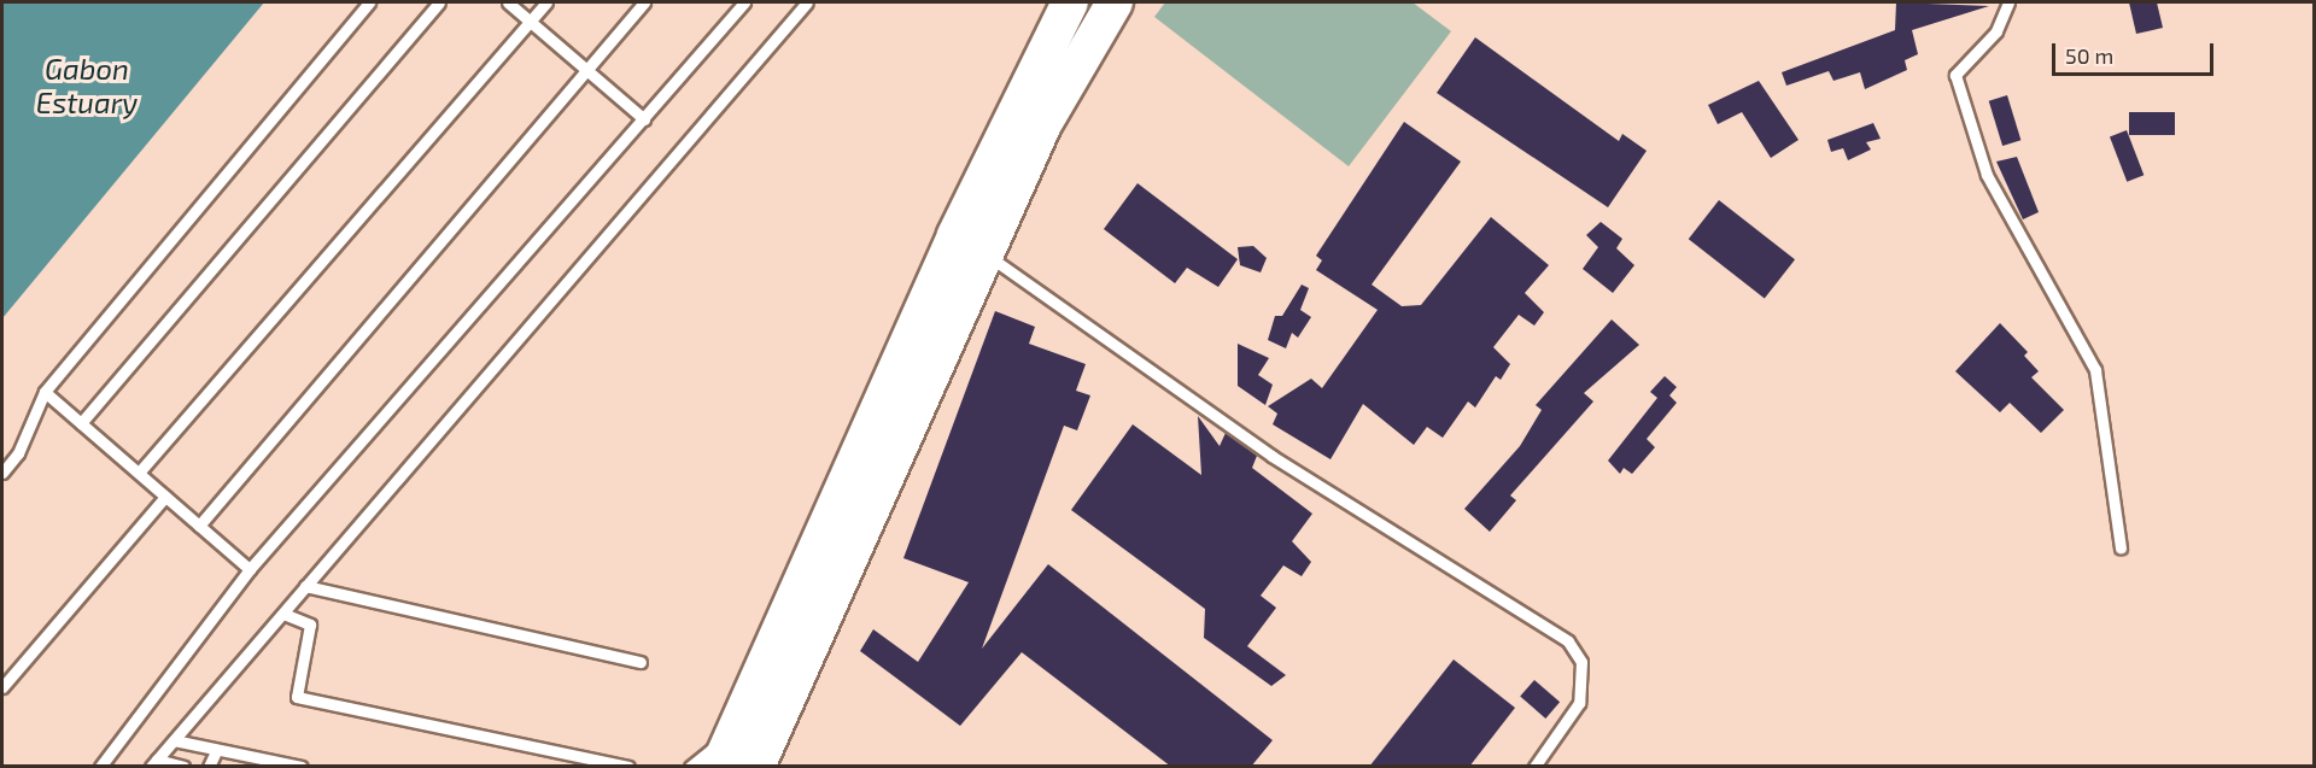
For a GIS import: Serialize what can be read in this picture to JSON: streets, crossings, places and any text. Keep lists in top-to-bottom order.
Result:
{
  "water": ["Gabon Estuary"],
  "scale_bar": "50 m"
}
